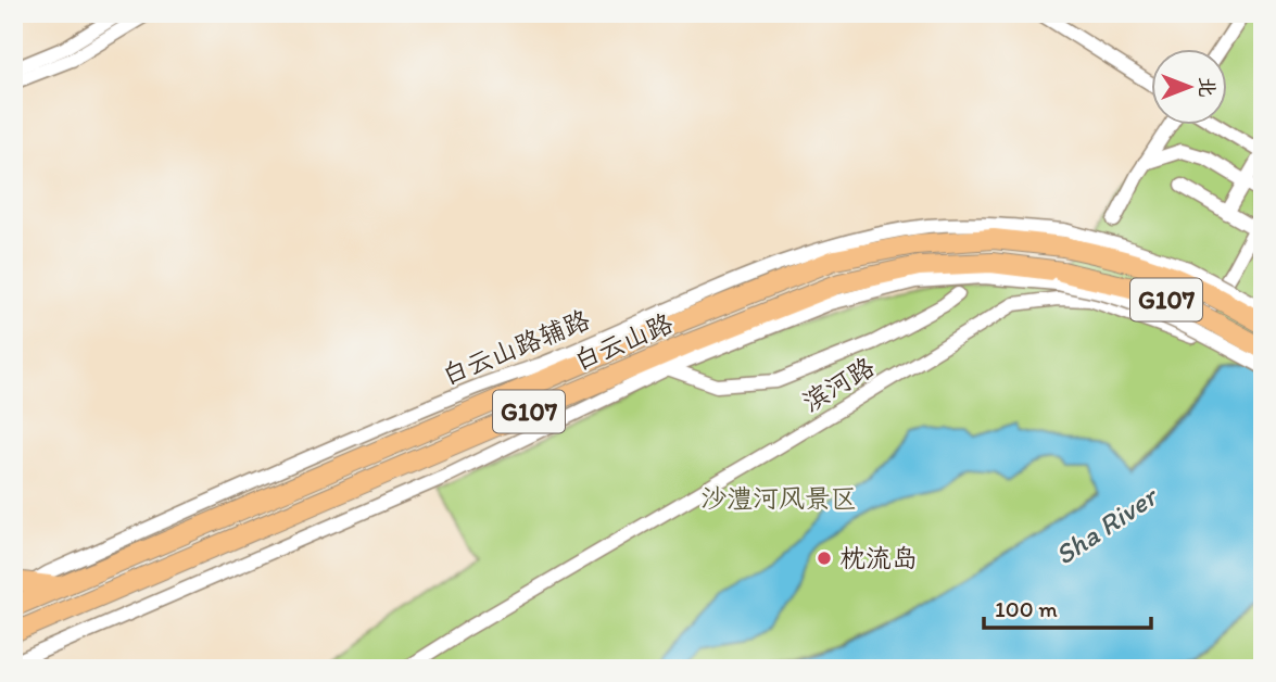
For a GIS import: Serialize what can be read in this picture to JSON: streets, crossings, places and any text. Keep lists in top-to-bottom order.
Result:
{
  "streets": {
    "highway": ["G107", "白云山路"],
    "street": ["白云山路辅路", "滨河路"]
  },
  "crossings": [
    ["G107", "白云山路"],
    ["G107", "白云山路辅路"],
    ["白云山路", "白云山路辅路"]
  ],
  "water": ["Sha River"],
  "parks": ["沙澧河风景区"],
  "places": ["枕流岛"],
  "scale_bar": "100 m",
  "north": "right"
}
